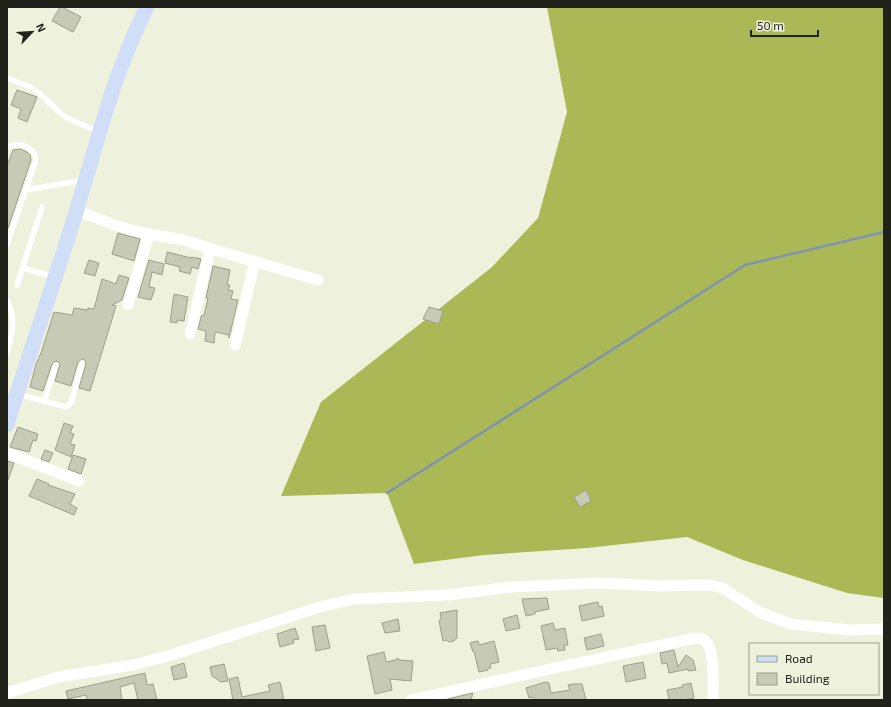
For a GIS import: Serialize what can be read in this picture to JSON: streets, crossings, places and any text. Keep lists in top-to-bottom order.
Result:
{
  "legend": ["Road", "Building"],
  "scale_bar": "50 m",
  "north": "top right"
}
